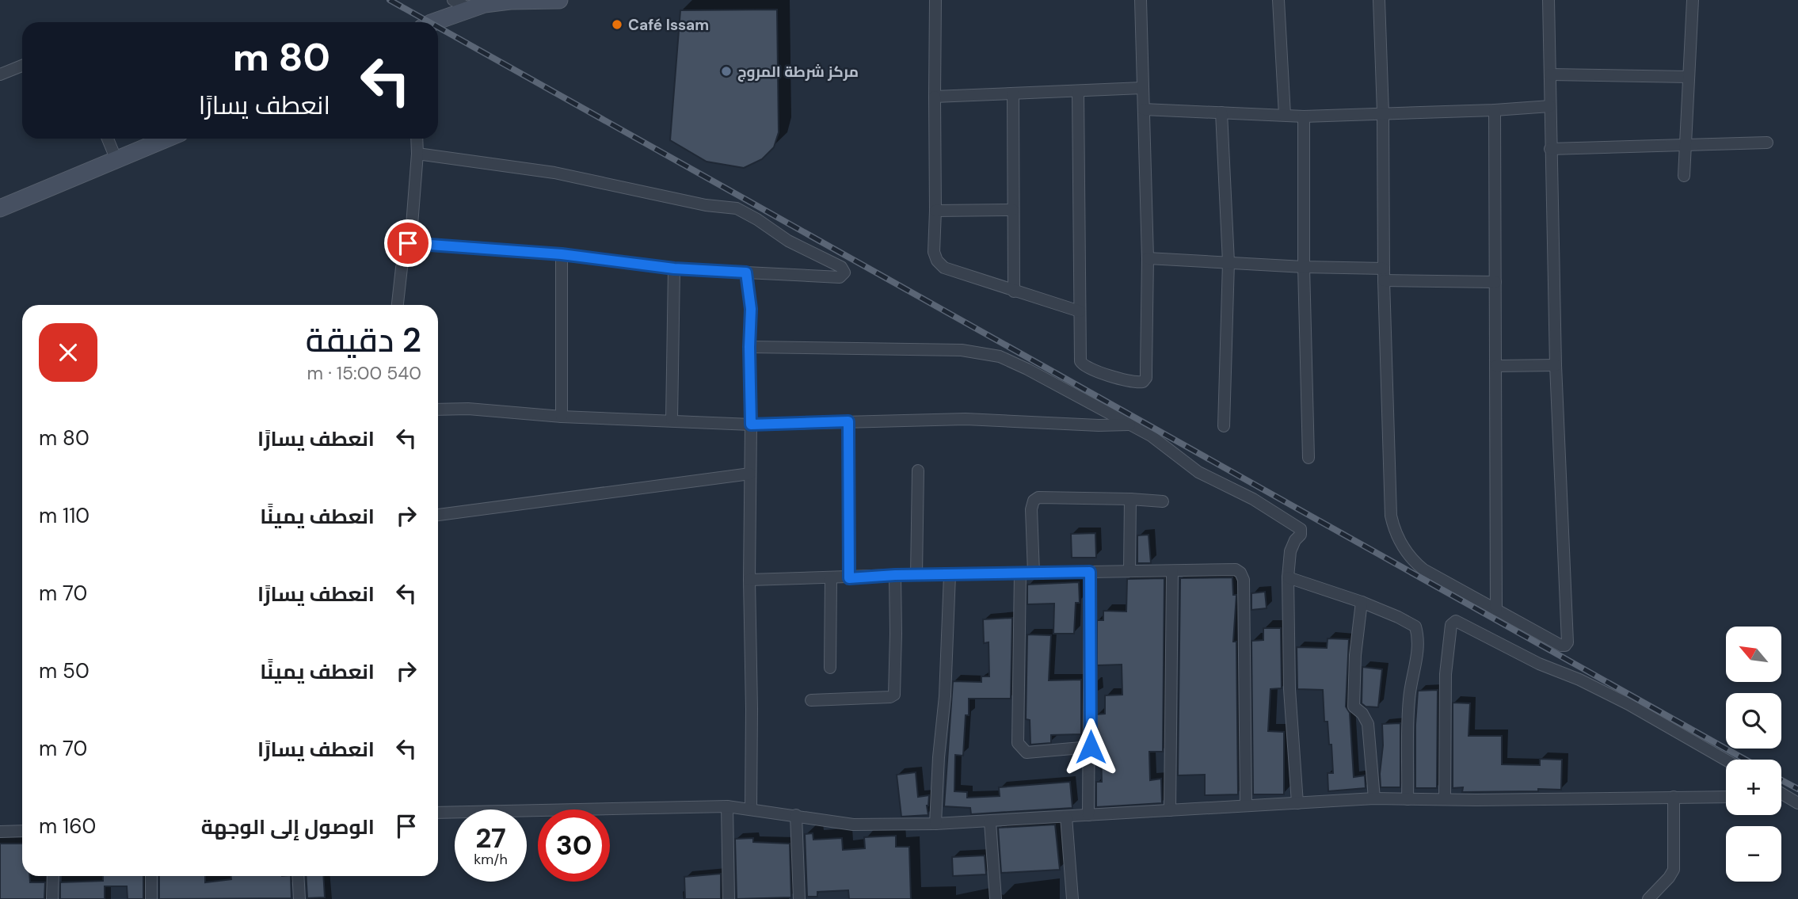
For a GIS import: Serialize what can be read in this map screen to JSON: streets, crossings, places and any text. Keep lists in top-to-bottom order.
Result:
{
  "places": ["Café Issam", "مركز شرطة المروج"],
  "north": "top left",
  "page": {
    "turn": ["80 m", "انعطف يسارًا"],
    "heading": ["2 دقيقة", "540 m · 15:00"],
    "list": [
      {
        "name": "انعطف يسارًا",
        "value": "80 m"
      },
      {
        "name": "انعطف يمينًا",
        "value": "110 m"
      },
      {
        "name": "انعطف يسارًا",
        "value": "70 m"
      },
      {
        "name": "انعطف يمينًا",
        "value": "50 m"
      },
      {
        "name": "انعطف يسارًا",
        "value": "70 m"
      },
      {
        "name": "الوصول إلى الوجهة",
        "value": "160 m"
      }
    ],
    "map_buttons": ["+", "−"],
    "speed": "27 km/h",
    "limit": "30"
  }
}
